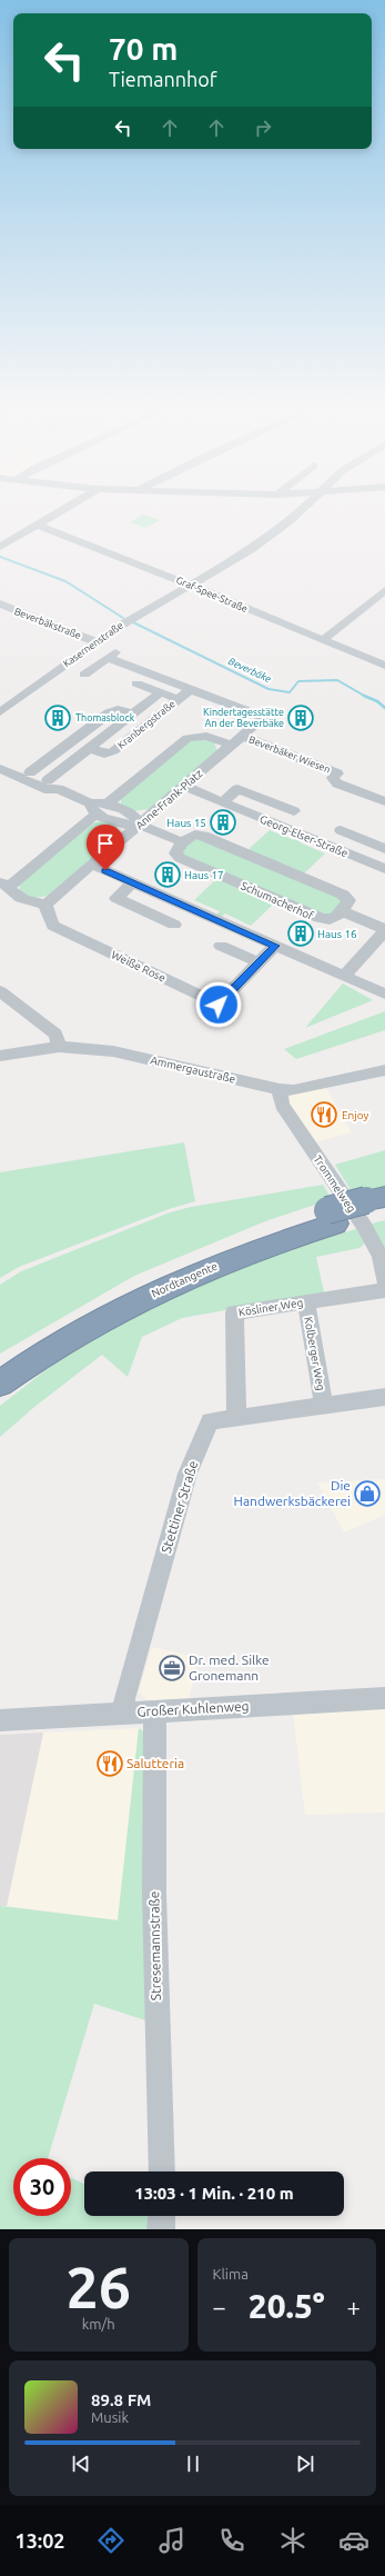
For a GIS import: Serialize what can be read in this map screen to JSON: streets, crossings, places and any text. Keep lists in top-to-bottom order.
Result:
{
  "streets": {
    "highway": ["Nordtangente"],
    "street": [
      "Graf-Spee-Straße",
      "Beverbäkstraße",
      "Kasernenstraße",
      "Kranbergstraße",
      "Beverbäker Wiesen",
      "Anne-Frank-Platz",
      "Georg-Elser-Straße",
      "Schumacherhof",
      "Weiße Rose",
      "Ammergaustraße",
      "Trommelweg",
      "Kösliner Weg",
      "Kolberger Weg",
      "Stettiner Straße",
      "Großer Kuhlenweg",
      "Stresemannstraße"
    ]
  },
  "crossings": [
    ["Graf-Spee-Straße", "Kasernenstraße"],
    ["Beverbäkstraße", "Kasernenstraße"],
    ["Kranbergstraße", "Beverbäker Wiesen"],
    ["Beverbäker Wiesen", "Anne-Frank-Platz"],
    ["Anne-Frank-Platz", "Georg-Elser-Straße"],
    ["Anne-Frank-Platz", "Weiße Rose"],
    ["Ammergaustraße", "Trommelweg"],
    ["Kösliner Weg", "Kolberger Weg"],
    ["Kösliner Weg", "Stettiner Straße"],
    ["Kolberger Weg", "Stettiner Straße"],
    ["Stettiner Straße", "Großer Kuhlenweg"],
    ["Großer Kuhlenweg", "Stresemannstraße"]
  ],
  "water": ["Beverbäke"],
  "places": {
    "building": [
      "Thomasblock",
      "Kindertagesstätte An der Beverbäke",
      "Haus 15",
      "Haus 17",
      "Haus 16"
    ],
    "restaurant": ["Enjoy", "Salutteria"],
    "shop": ["Die Handwerksbäckerei"],
    "office": ["Dr. med. Silke Gronemann"]
  },
  "page": {
    "turn": ["70 m", "Tiemannhof"],
    "limit": "30",
    "trip": "13:03 · 1 Min. · 210 m",
    "tile": [
      ["26", "km/h"],
      "Klima"
    ],
    "heat": ["−", "20.5°", "+"],
    "song": ["89.8 FM", "Musik"],
    "tabs": "13:02"
  }
}
